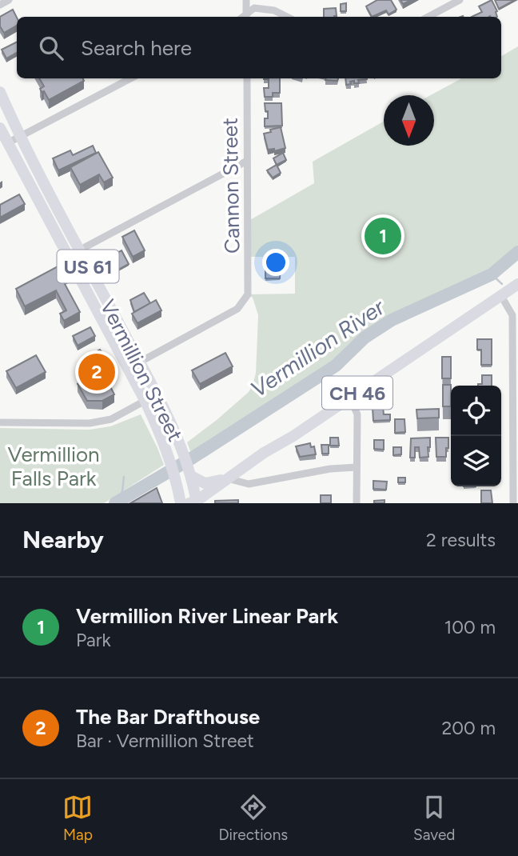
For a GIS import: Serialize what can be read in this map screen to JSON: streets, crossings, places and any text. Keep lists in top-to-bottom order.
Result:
{
  "streets": {
    "main road": ["US 61", "Vermillion Street", "CH 46"],
    "street": ["Cannon Street"]
  },
  "crossings": [
    ["Cannon Street", "Vermillion Street"],
    ["Vermillion Street", "CH 46"]
  ],
  "water": ["Vermillion River"],
  "parks": ["Vermillion Falls Park"],
  "north": "bottom",
  "page": {
    "search": "Search here",
    "pins": ["1", "2"],
    "heading": ["Nearby", "2 results"],
    "list": [
      {
        "mark": "1",
        "name": "Vermillion River Linear Park",
        "note": "Park",
        "value": "100 m"
      },
      {
        "mark": "2",
        "name": "The Bar Drafthouse",
        "note": "Bar · Vermillion Street",
        "value": "200 m"
      }
    ],
    "nav": ["Map", "Directions", "Saved"]
  }
}
